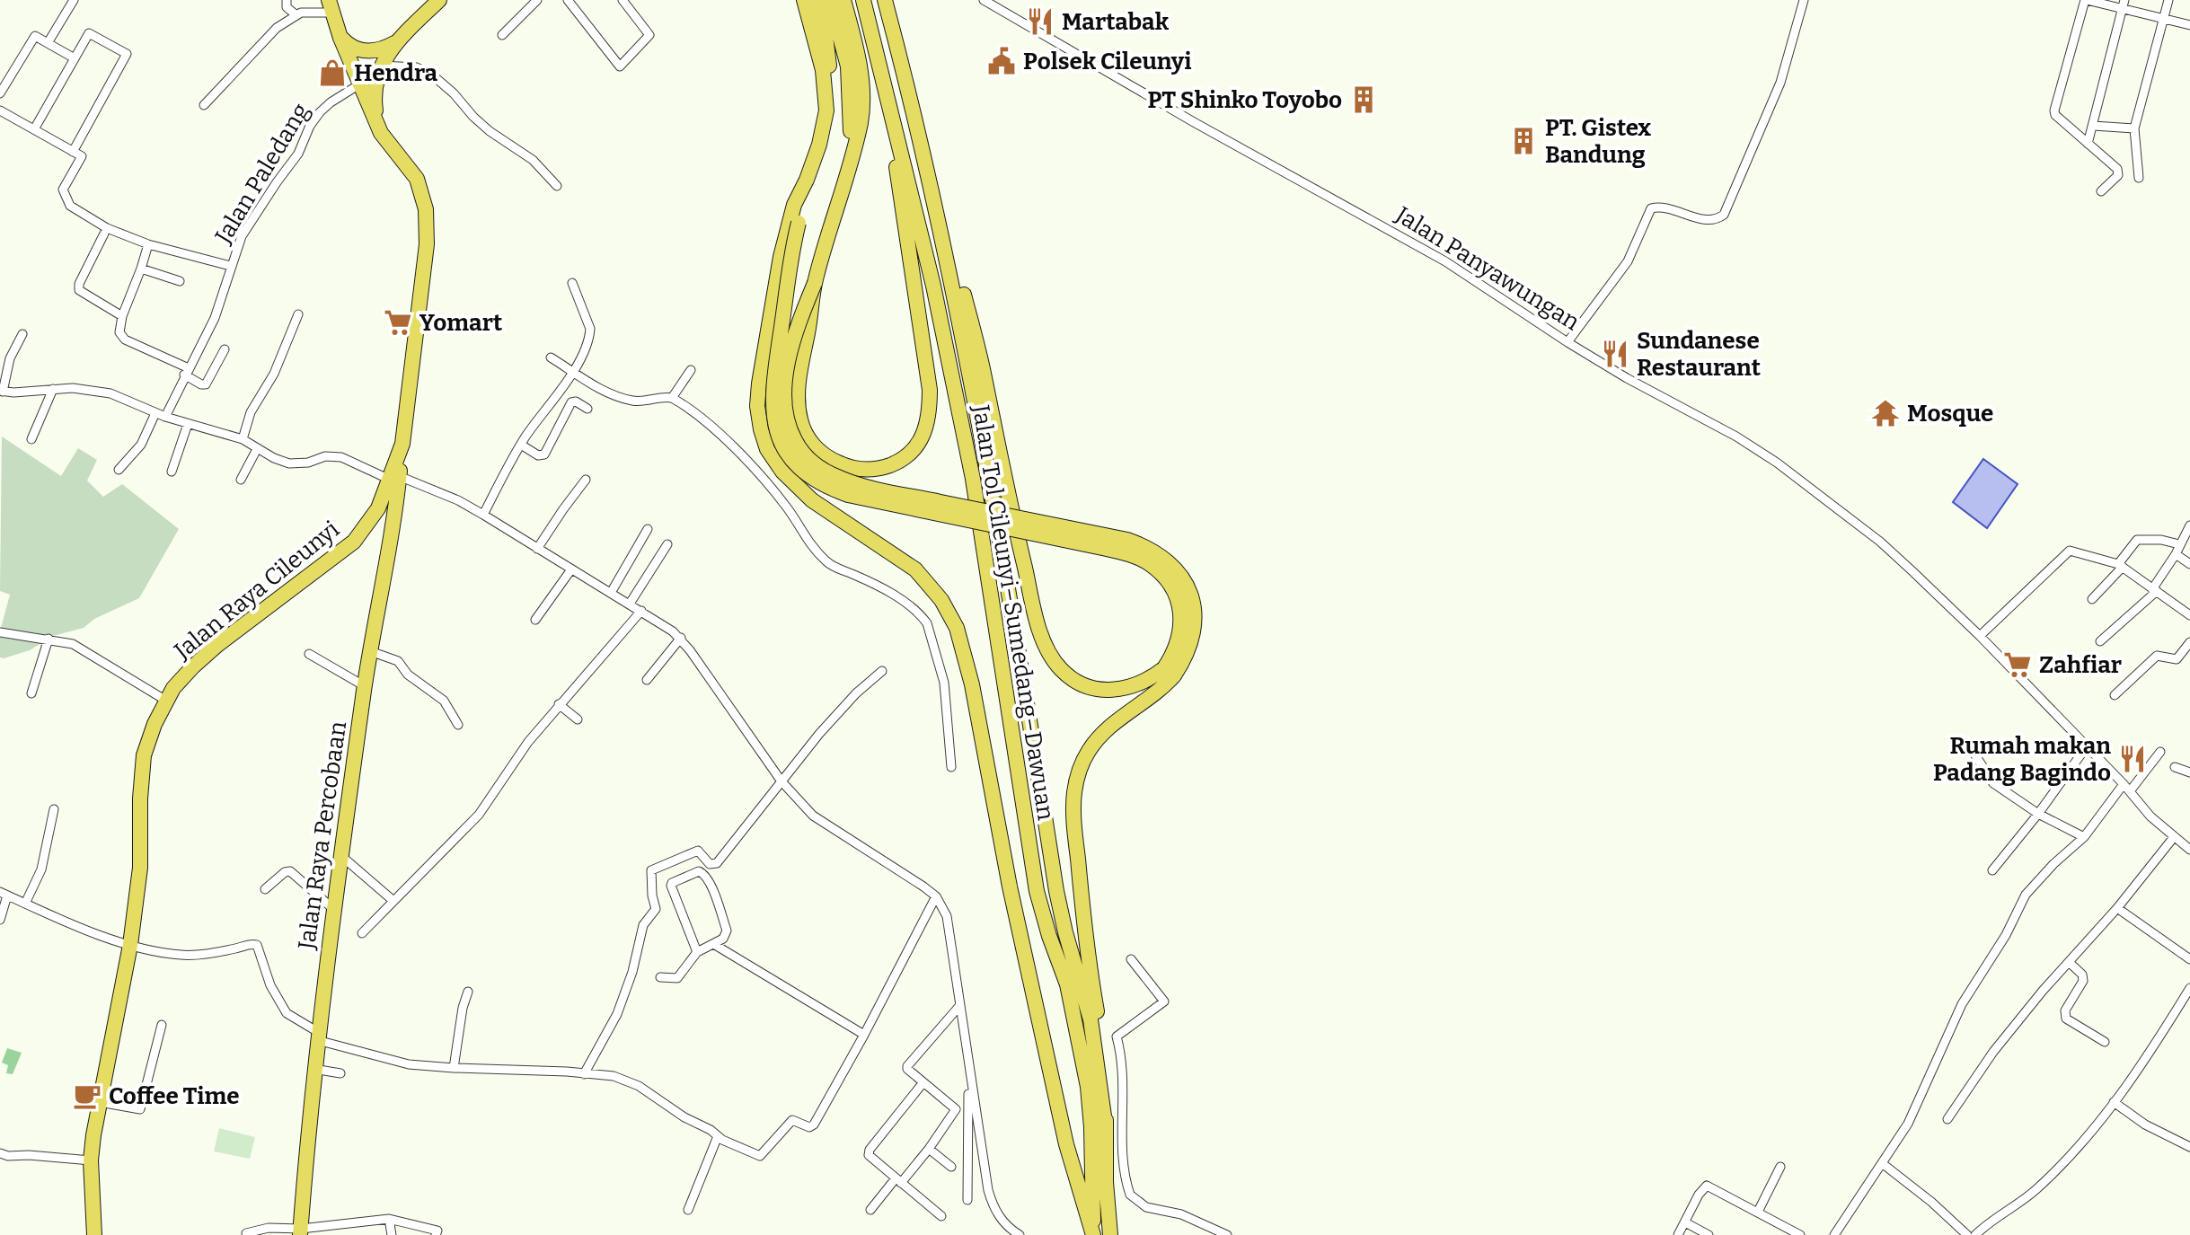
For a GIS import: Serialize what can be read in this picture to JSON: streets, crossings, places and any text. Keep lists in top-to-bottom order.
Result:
{
  "streets": {
    "highway": ["Jalan Raya Cileunyi", "Jalan Tol Cileunyi–Sumedang–Dawuan", "Jalan Raya Percobaan"],
    "street": ["Jalan Paledang", "Jalan Panyawungan"]
  },
  "crossings": [
    ["Jalan Raya Cileunyi", "Jalan Raya Percobaan"]
  ],
  "places": {
    "restaurant": ["Martabak", "Sundanese Restaurant", "Rumah makan Padang Bagindo"],
    "public building": ["Polsek Cileunyi"],
    "shop": ["Hendra"],
    "building": ["PT Shinko Toyobo", "PT. Gistex Bandung"],
    "supermarket": ["Yomart", "Zahfiar"],
    "temple": ["Mosque"],
    "cafe": ["Coffee Time"]
  }
}
